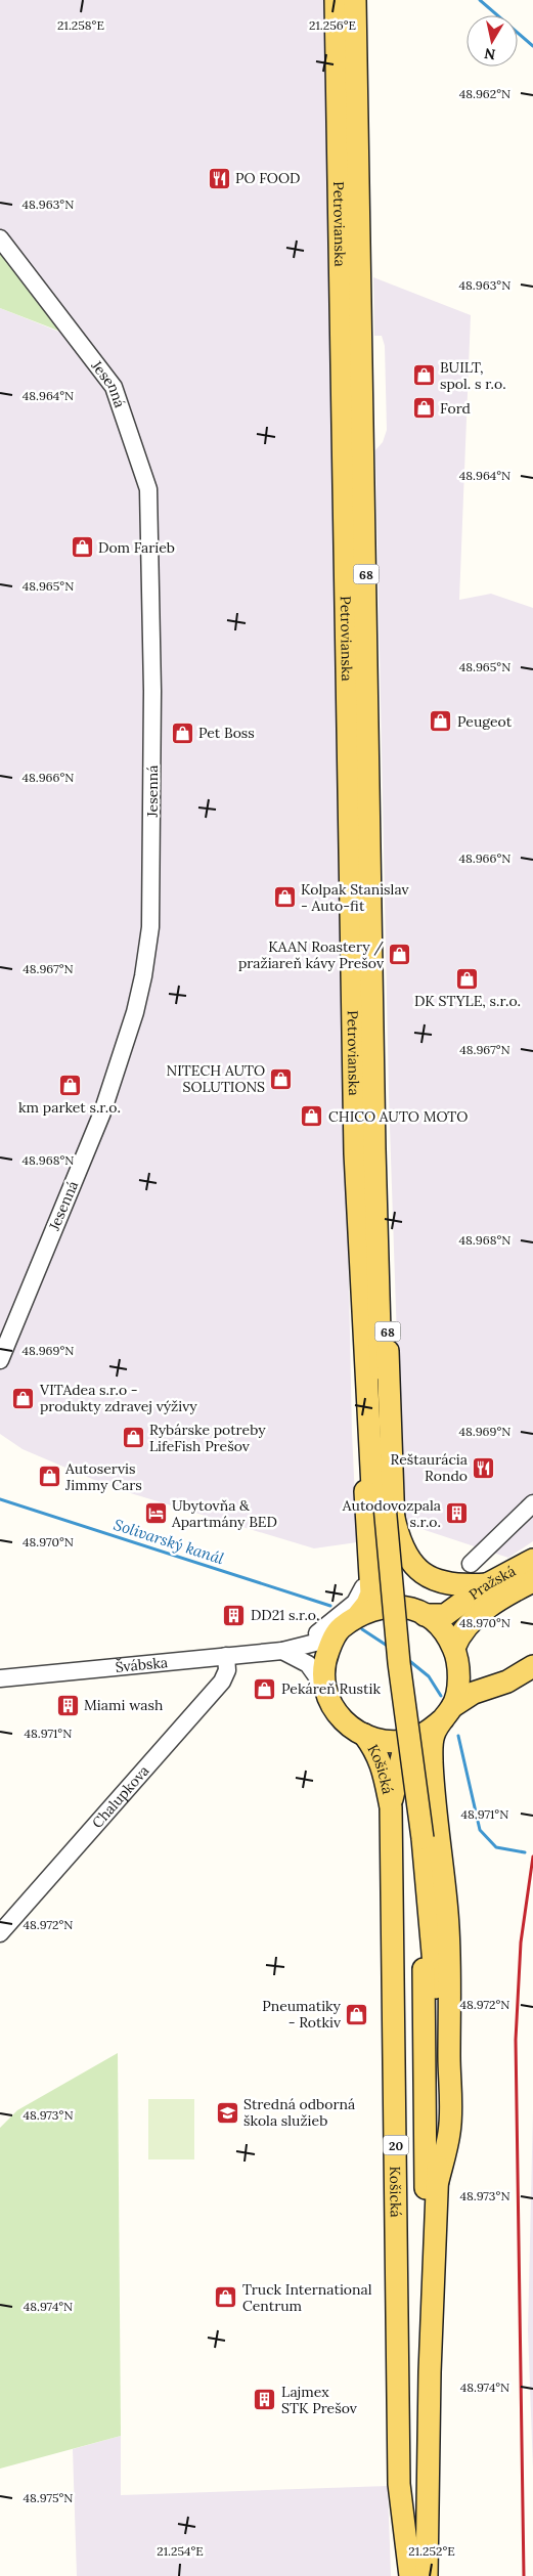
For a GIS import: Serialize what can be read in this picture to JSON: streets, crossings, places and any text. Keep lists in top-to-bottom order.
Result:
{
  "streets": {
    "main road": [
      "Petrovianska",
      "68",
      "Pražská",
      "Košická",
      "20"
    ],
    "street": ["Jesenná", "Švábska", "Chalupkova"]
  },
  "crossings": [
    ["Petrovianska", "68"],
    ["68", "Pražská"],
    ["68", "Švábska"],
    ["68", "Košická"],
    ["Pražská", "Švábska"],
    ["Pražská", "Košická"],
    ["Švábska", "Košická"],
    ["Švábska", "Chalupkova"]
  ],
  "water": ["Solivarský kanál"],
  "places": {
    "restaurant": ["PO FOOD", "Reštaurácia Rondo"],
    "shop": [
      "BUILT, spol. s r.o.",
      "Ford",
      "Dom Farieb",
      "Peugeot",
      "Pet Boss",
      "Kolpak Stanislav - Auto-fit",
      "KAAN Roastery / pražiareň kávy Prešov",
      "DK STYLE, s.r.o.",
      "NITECH AUTO SOLUTIONS",
      "km parket s.r.o.",
      "CHICO AUTO MOTO",
      "VITAdea s.r.o - produkty zdravej výživy",
      "Rybárske potreby LifeFish Prešov",
      "Autoservis Jimmy Cars",
      "Pekáreň Rustik",
      "Pneumatiky - Rotkiv",
      "Truck International Centrum"
    ],
    "hotel": ["Ubytovňa & Apartmány BED"],
    "building": [
      "Autodovozpala s.r.o.",
      "DD21 s.r.o.",
      "Miami wash",
      "Lajmex STK Prešov"
    ],
    "school or university": ["Stredná odborná škola služieb"]
  },
  "north": "bottom",
  "coordinates": [
    "21.258°E",
    "21.256°E",
    "48.962°N",
    "48.963°N",
    "48.964°N",
    "48.965°N",
    "48.966°N",
    "48.967°N",
    "48.968°N",
    "48.969°N",
    "48.970°N",
    "48.971°N",
    "48.972°N",
    "48.973°N",
    "48.974°N",
    "48.975°N",
    "21.254°E",
    "21.252°E"
  ]
}
